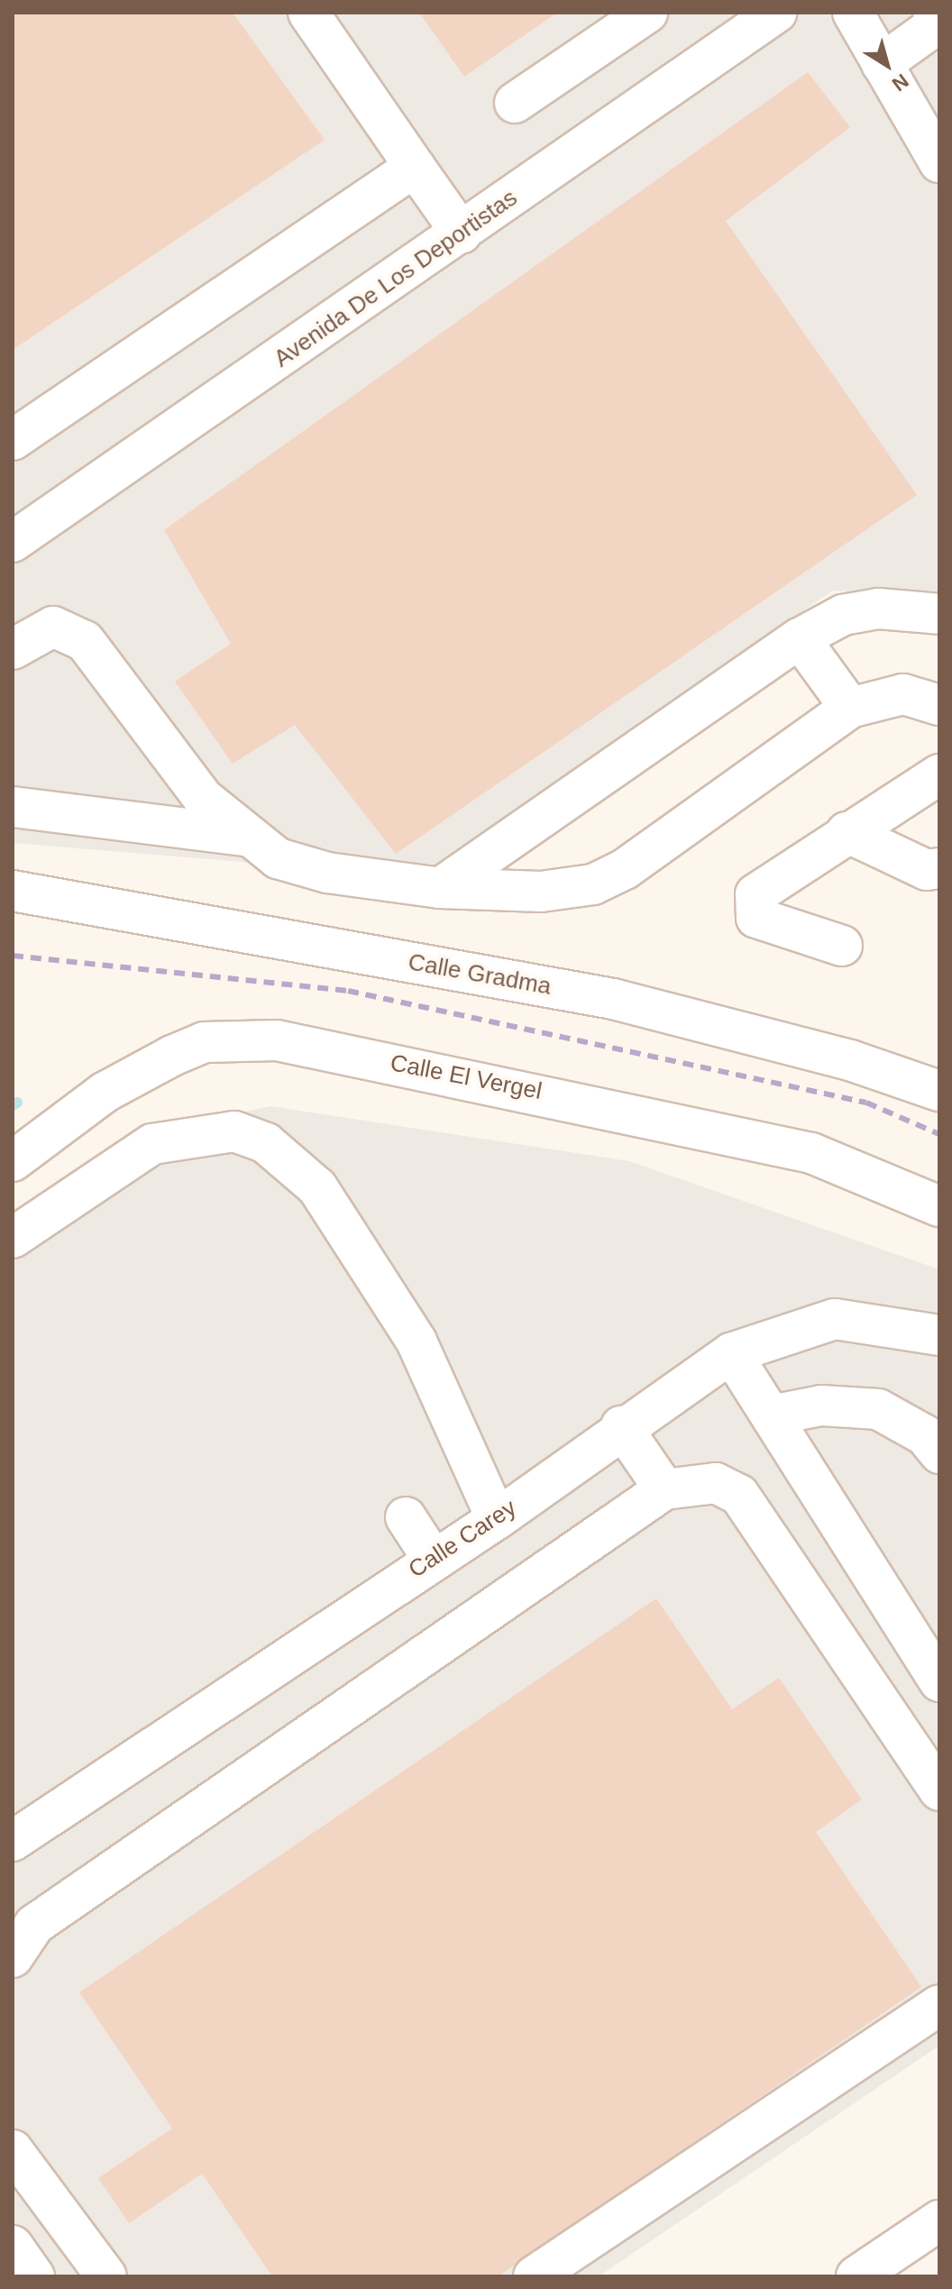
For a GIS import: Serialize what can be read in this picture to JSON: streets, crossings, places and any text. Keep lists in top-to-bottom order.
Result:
{
  "streets": {
    "street": [
      "Avenida De Los Deportistas",
      "Calle Gradma",
      "Calle El Vergel",
      "Calle Carey"
    ]
  },
  "north": "bottom right"
}
